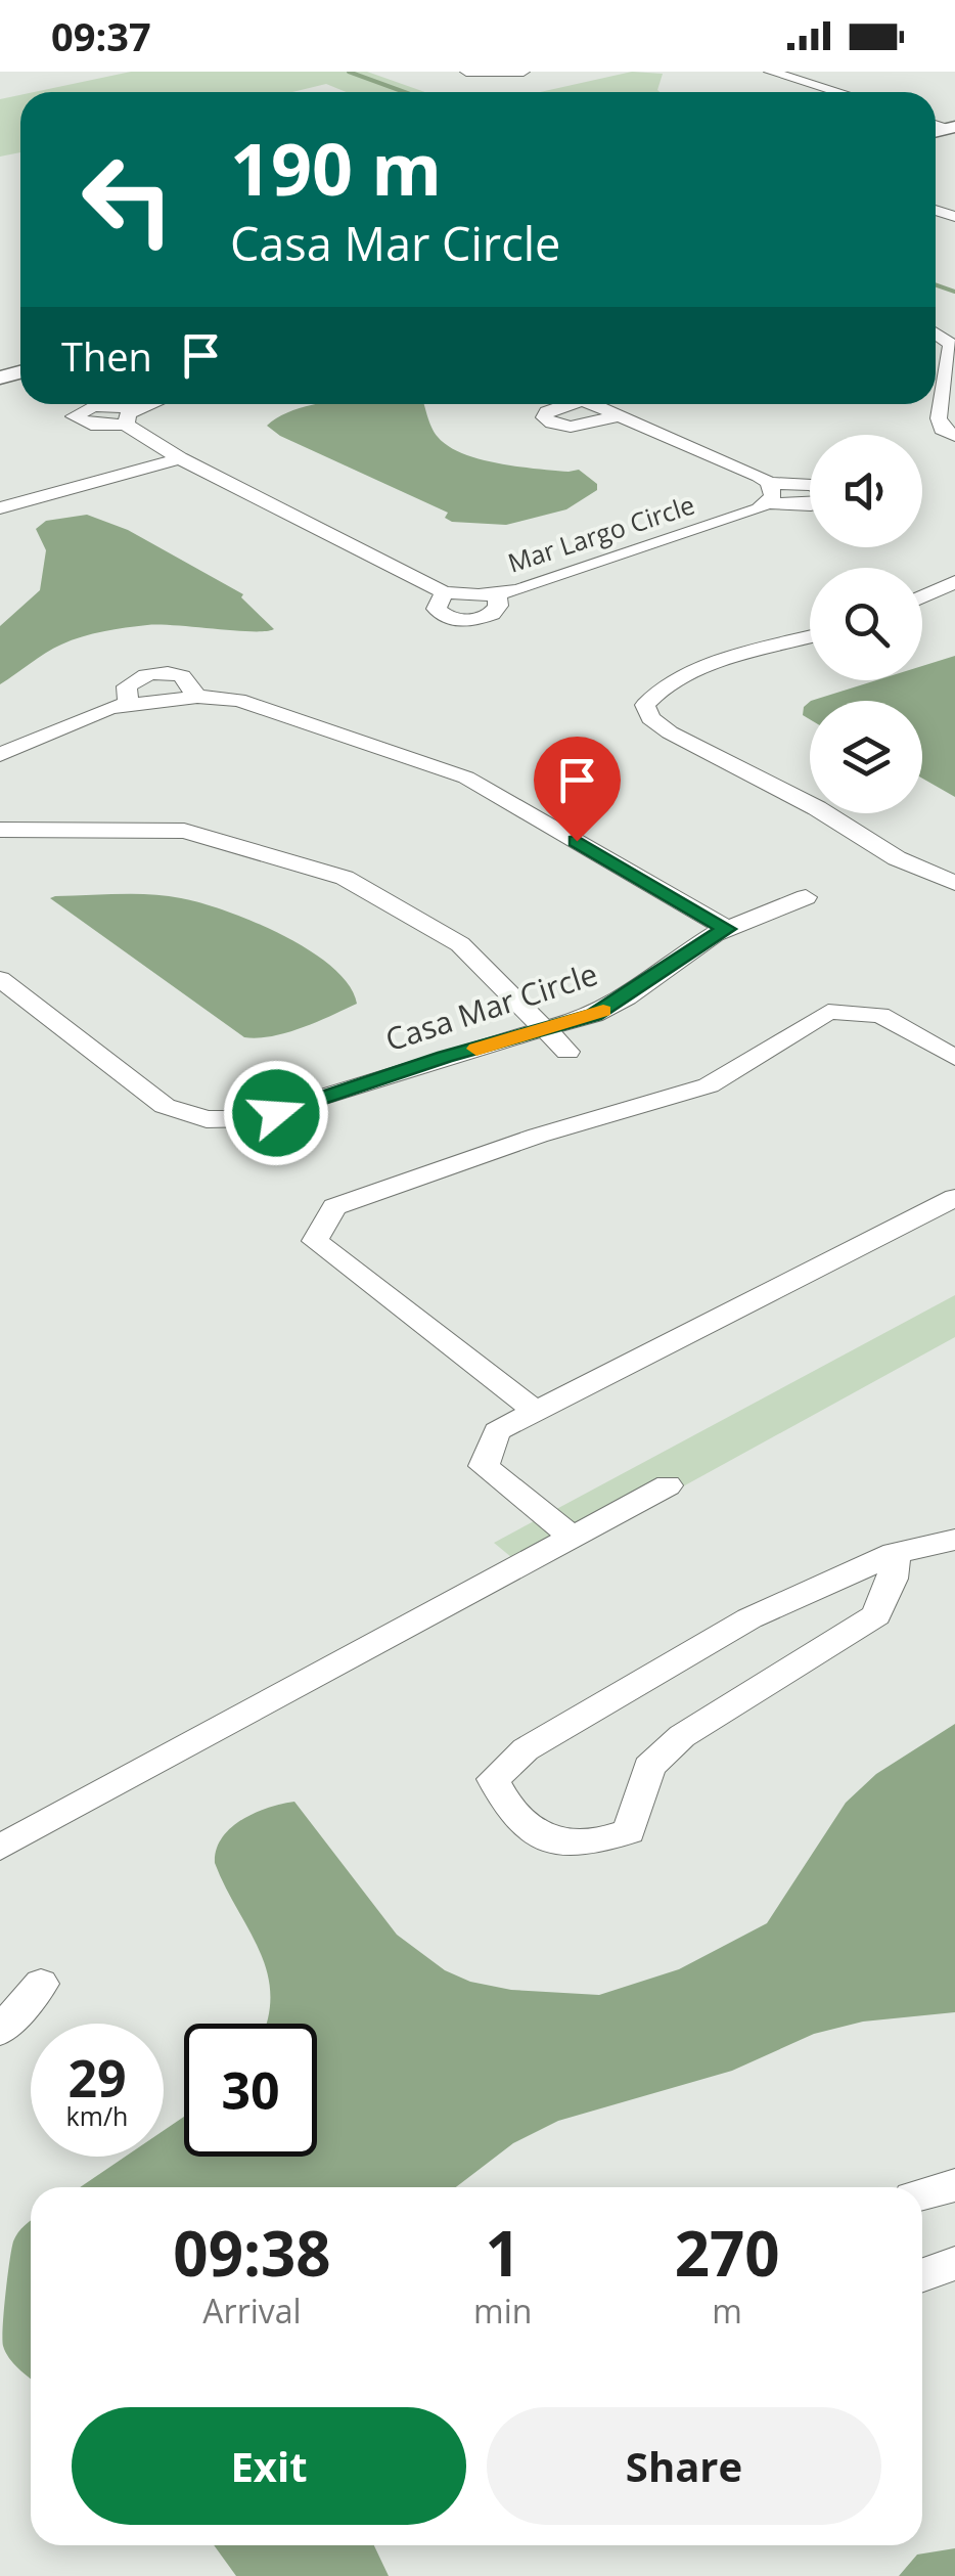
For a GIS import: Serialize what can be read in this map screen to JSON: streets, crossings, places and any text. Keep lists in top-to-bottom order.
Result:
{
  "streets": {
    "street": ["Mar Largo Circle", "Casa Mar Circle"]
  },
  "page": {
    "status": "09:37",
    "turn": ["190 m", "Casa Mar Circle"],
    "then": "Then",
    "speed": "29 km/h",
    "limit": "30",
    "eta": [
      "09:38",
      "Arrival",
      "1",
      "min",
      "270",
      "m"
    ],
    "buttons": ["Exit", "Share"]
  }
}
